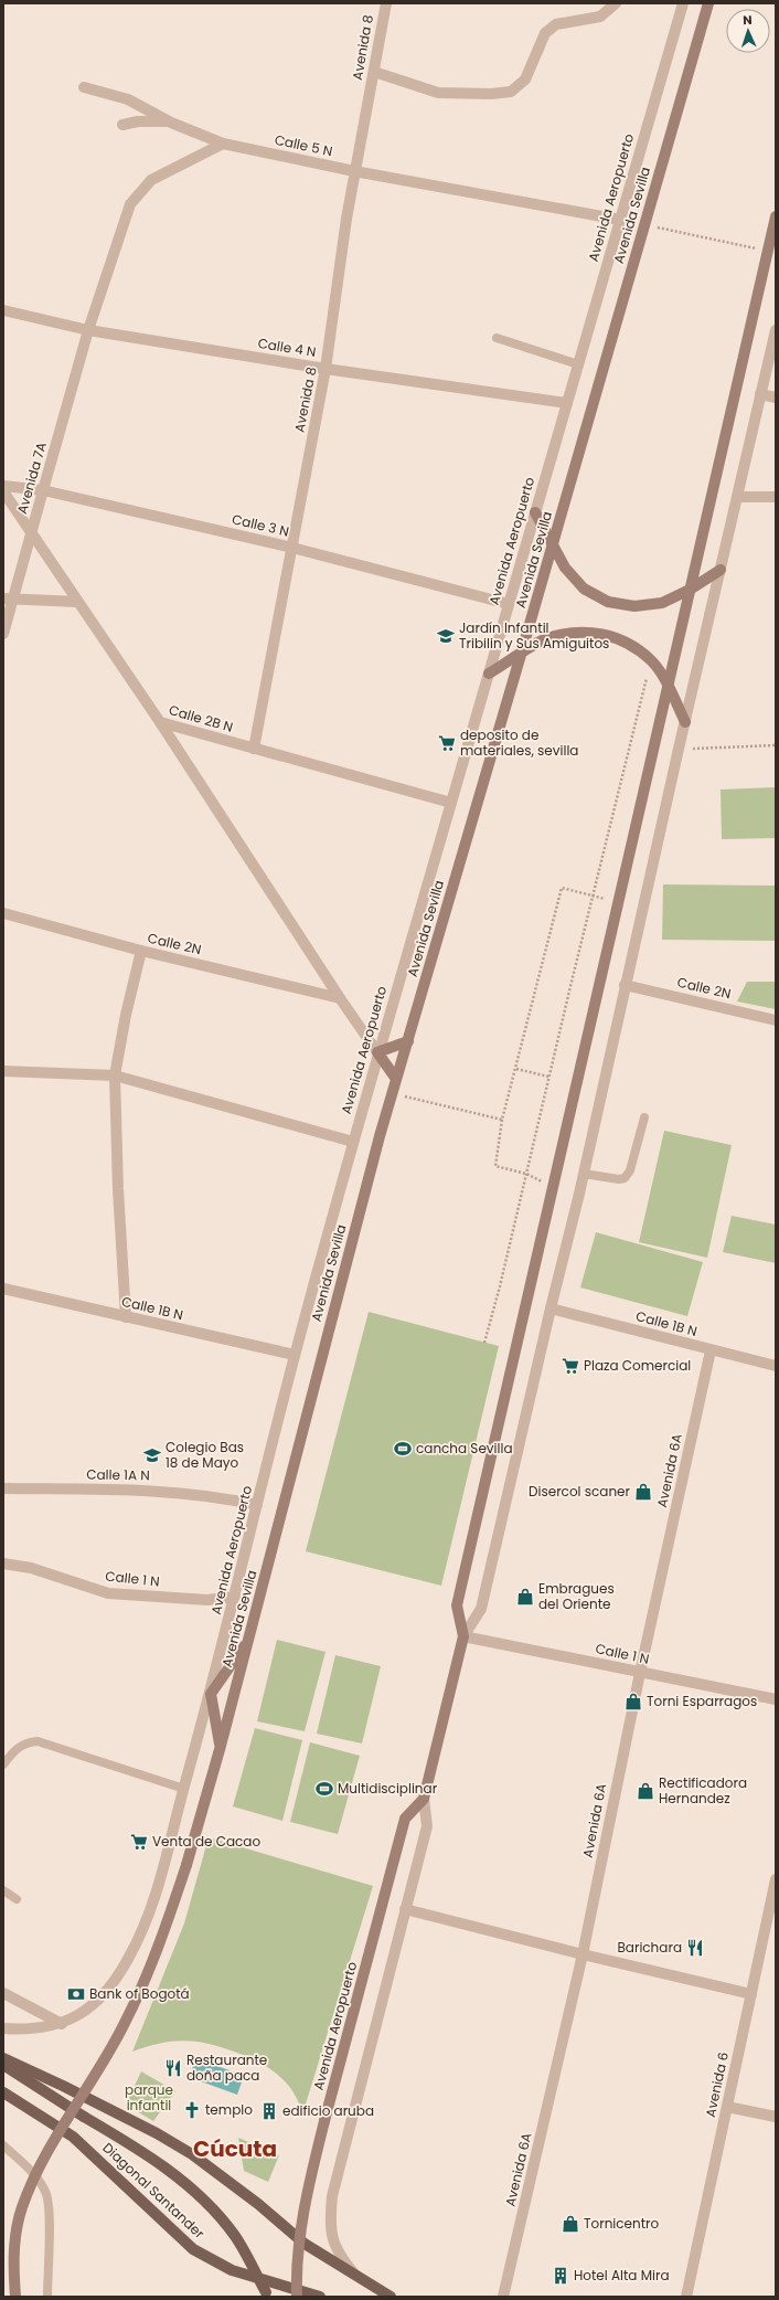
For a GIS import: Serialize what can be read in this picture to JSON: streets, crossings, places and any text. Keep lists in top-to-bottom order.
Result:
{
  "streets": {
    "main road": ["Avenida Aeropuerto", "Avenida Sevilla", "Diagonal Santander"],
    "street": [
      "Avenida 8",
      "Calle 5 N",
      "Calle 4 N",
      "Avenida 7A",
      "Calle 3 N",
      "Calle 2B N",
      "Calle 2N",
      "Calle 1B N",
      "Avenida 6A",
      "Calle 1A N",
      "Calle 1 N",
      "Avenida 6"
    ]
  },
  "crossings": [
    ["Avenida 8", "Calle 5 N"],
    ["Avenida 8", "Calle 4 N"],
    ["Avenida 8", "Calle 3 N"],
    ["Avenida 8", "Calle 2B N"],
    ["Calle 5 N", "Avenida Aeropuerto"],
    ["Avenida Aeropuerto", "Calle 4 N"],
    ["Avenida Aeropuerto", "Calle 3 N"],
    ["Avenida Aeropuerto", "Calle 2B N"],
    ["Avenida Aeropuerto", "Calle 2N"],
    ["Avenida Aeropuerto", "Calle 1B N"],
    ["Avenida Aeropuerto", "Calle 1A N"],
    ["Avenida Aeropuerto", "Calle 1 N"],
    ["Calle 4 N", "Avenida 7A"],
    ["Avenida 7A", "Calle 3 N"],
    ["Avenida 7A", "Calle 2B N"],
    ["Calle 1B N", "Avenida 6A"],
    ["Avenida 6A", "Calle 1 N"]
  ],
  "districts": ["Cúcuta"],
  "parks": ["parque infantil"],
  "places": {
    "school or university": ["Jardín Infantil Tribilin y Sus Amiguitos", "Colegio Bas 18 de Mayo"],
    "supermarket": ["deposito de materiales, sevilla", "Plaza Comercial", "Venta de Cacao"],
    "sports": ["cancha Sevilla", "Multidisciplinar"],
    "shop": [
      "Disercol scaner",
      "Embragues del Oriente",
      "Torni Esparragos",
      "Rectificadora Hernandez",
      "Tornicentro"
    ],
    "restaurant": ["Barichara", "Restaurante doña paca"],
    "bank": ["Bank of Bogotá"],
    "church": ["templo"],
    "building": ["edificio aruba", "Hotel Alta Mira"]
  },
  "north": "top"
}
